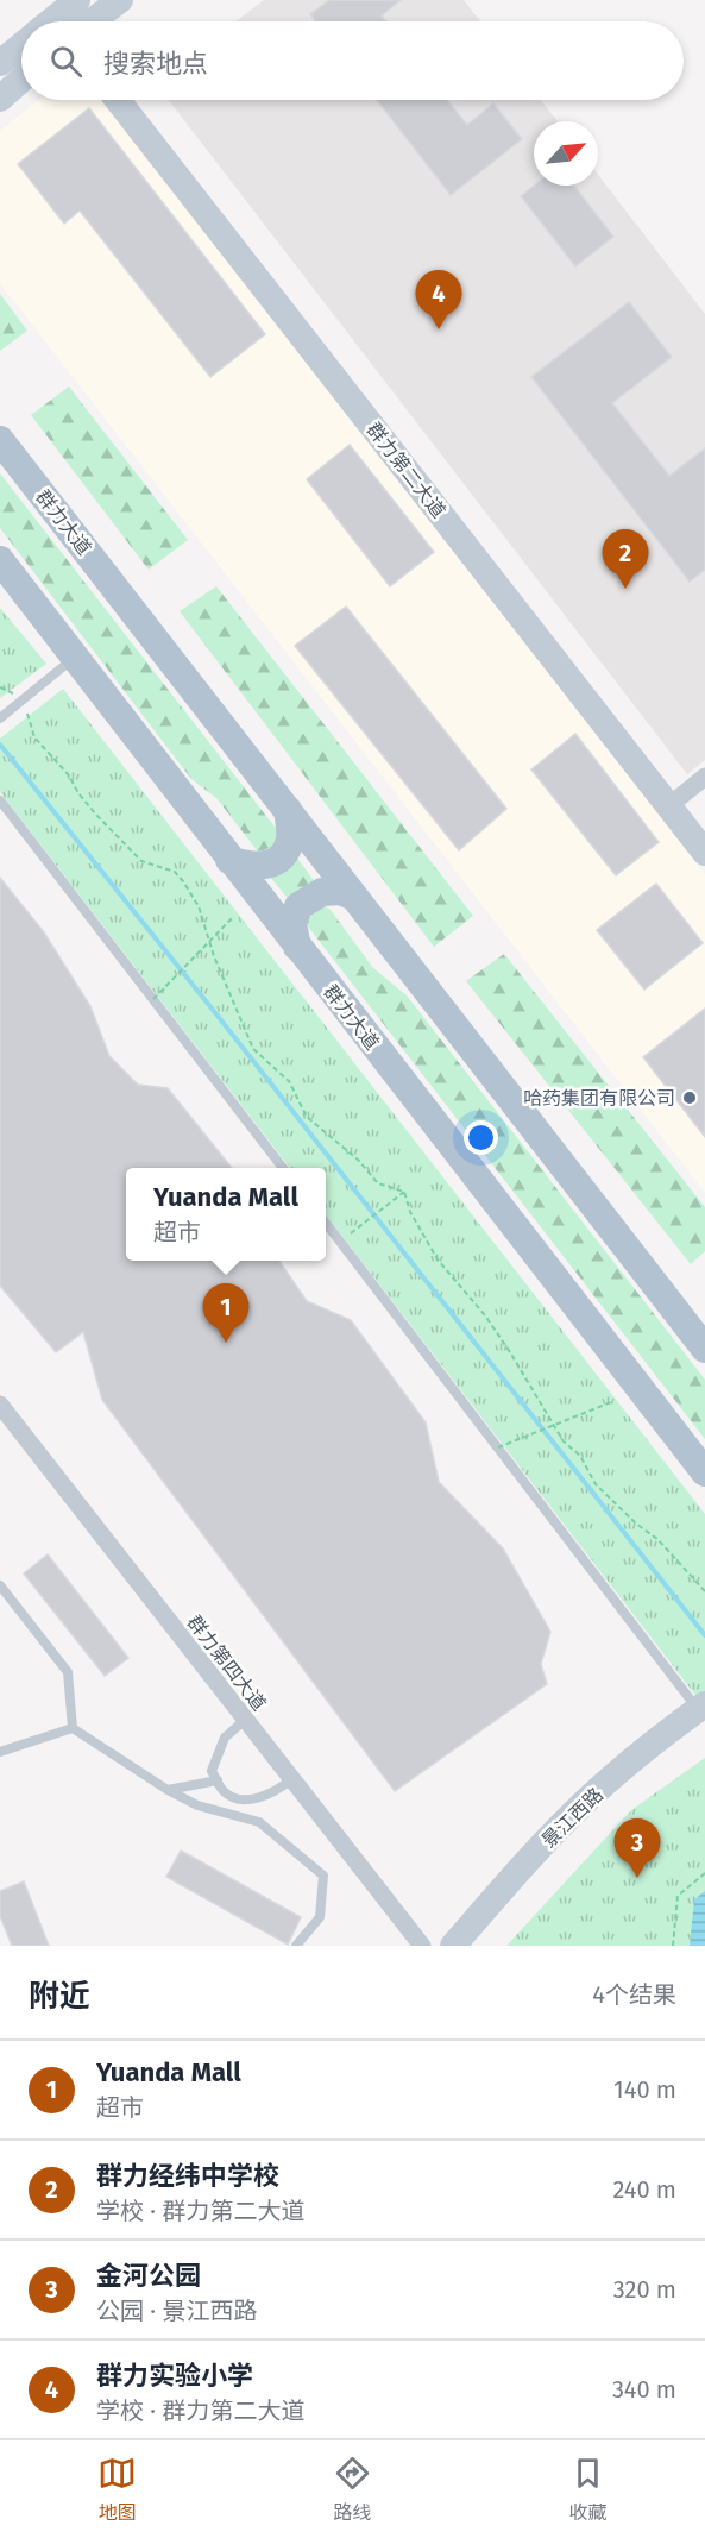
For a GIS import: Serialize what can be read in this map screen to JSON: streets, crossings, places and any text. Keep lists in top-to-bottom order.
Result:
{
  "streets": {
    "main road": ["群力第二大道", "群力大道", "景江西路"],
    "street": ["群力第四大道"]
  },
  "places": ["哈药集团有限公司"],
  "north": "top right",
  "page": {
    "search": "搜索地点",
    "pins": [
      "4",
      "2",
      "1",
      "3"
    ],
    "popup": ["Yuanda Mall", "超市"],
    "heading": ["附近", "4个结果"],
    "list": [
      {
        "mark": "1",
        "name": "Yuanda Mall",
        "note": "超市",
        "value": "140 m"
      },
      {
        "mark": "2",
        "name": "群力经纬中学校",
        "note": "学校 · 群力第二大道",
        "value": "240 m"
      },
      {
        "mark": "3",
        "name": "金河公园",
        "note": "公园 · 景江西路",
        "value": "320 m"
      },
      {
        "mark": "4",
        "name": "群力实验小学",
        "note": "学校 · 群力第二大道",
        "value": "340 m"
      }
    ],
    "nav": ["地图", "路线", "收藏"]
  }
}
